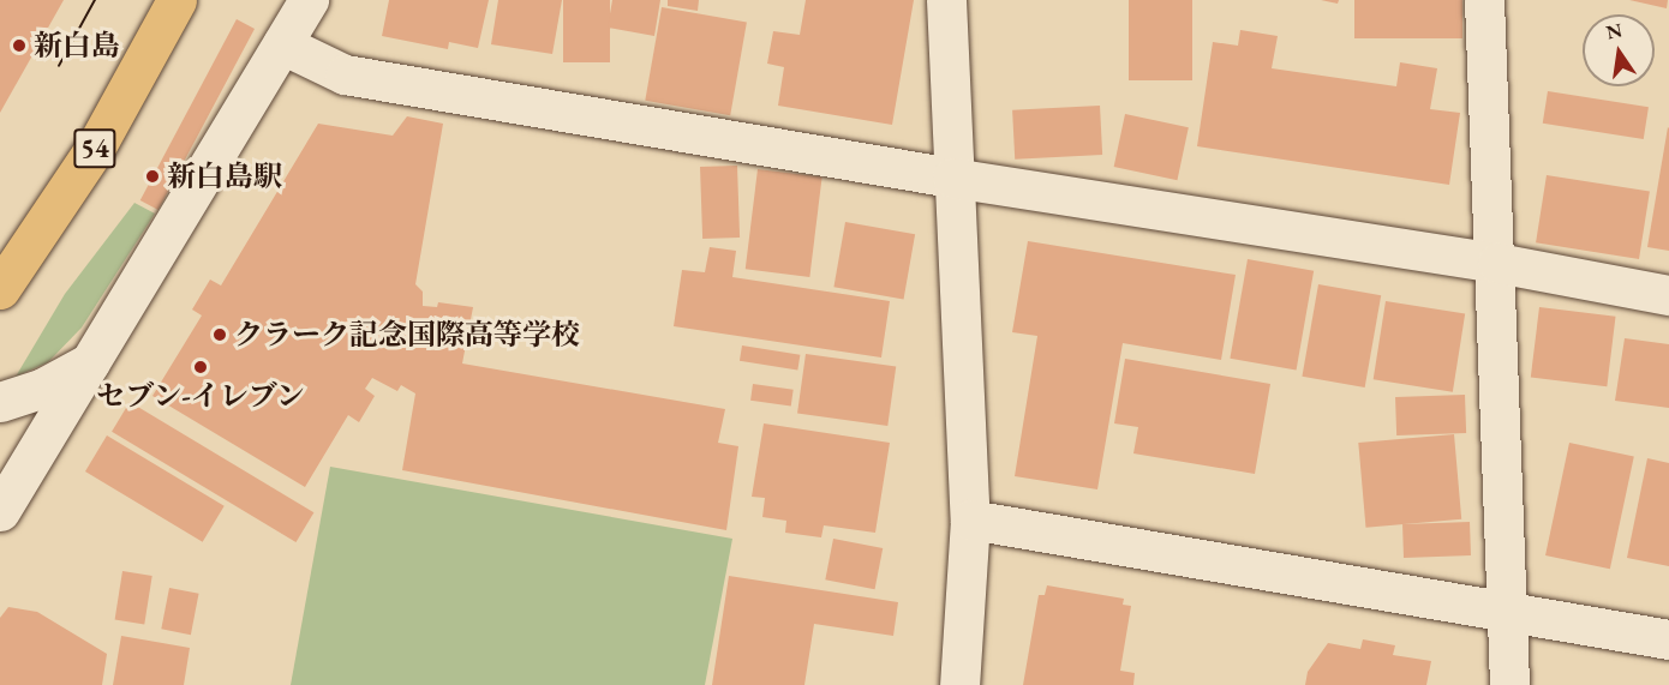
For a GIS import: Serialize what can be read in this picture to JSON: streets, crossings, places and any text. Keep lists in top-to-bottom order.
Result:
{
  "streets": {
    "highway": ["54"]
  },
  "places": [
    "新白島",
    "新白島駅",
    "クラーク記念国際高等学校",
    "セブン-イレブン"
  ],
  "north": "top"
}
